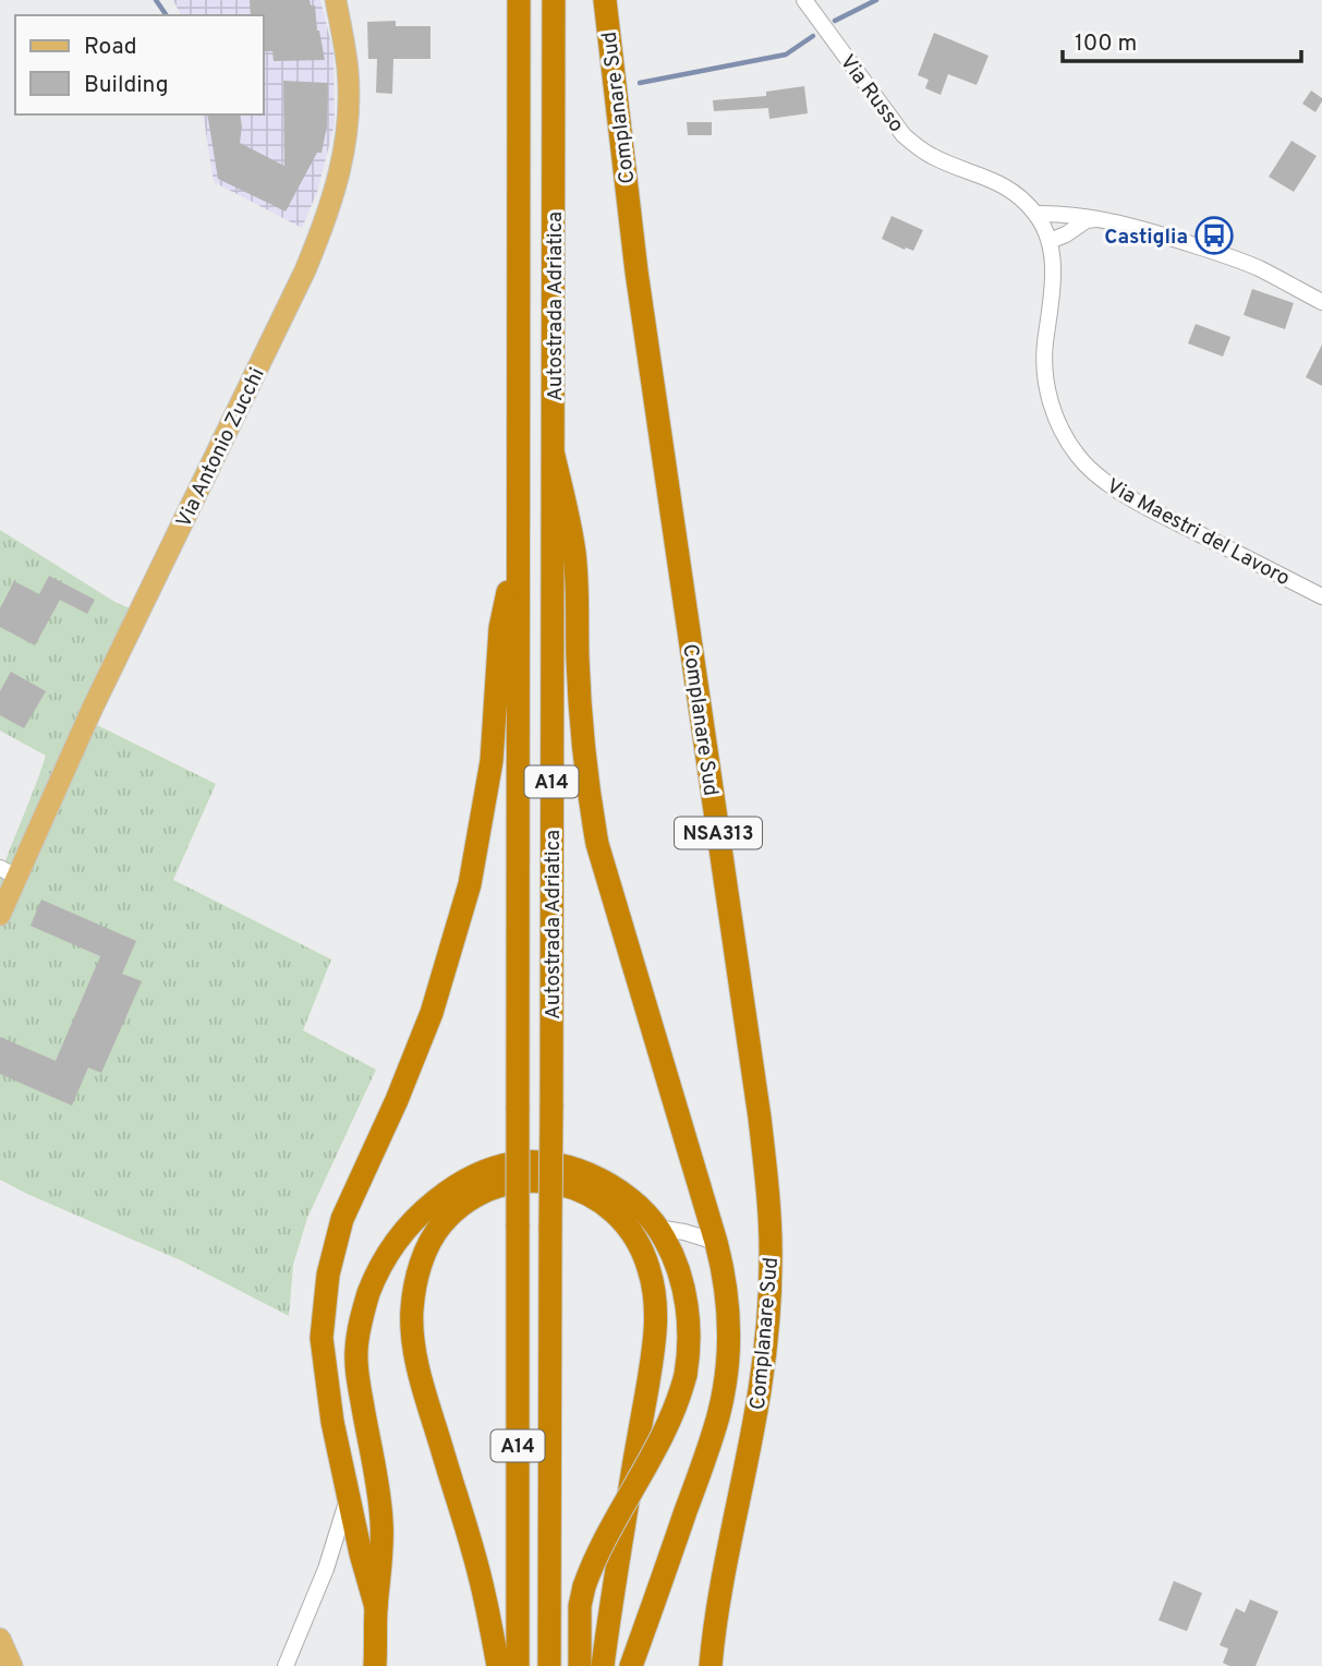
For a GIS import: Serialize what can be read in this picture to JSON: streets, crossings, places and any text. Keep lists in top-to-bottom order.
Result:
{
  "streets": {
    "highway": [
      "Complanare Sud",
      "Autostrada Adriatica",
      "A14",
      "NSA313"
    ],
    "main road": ["Via Antonio Zucchi"],
    "street": ["Via Russo", "Via Maestri del Lavoro"]
  },
  "crossings": [
    ["Via Russo", "Via Maestri del Lavoro"]
  ],
  "places": {
    "bus stop": ["Castiglia"]
  },
  "legend": ["Road", "Building"],
  "scale_bar": "100 m"
}
